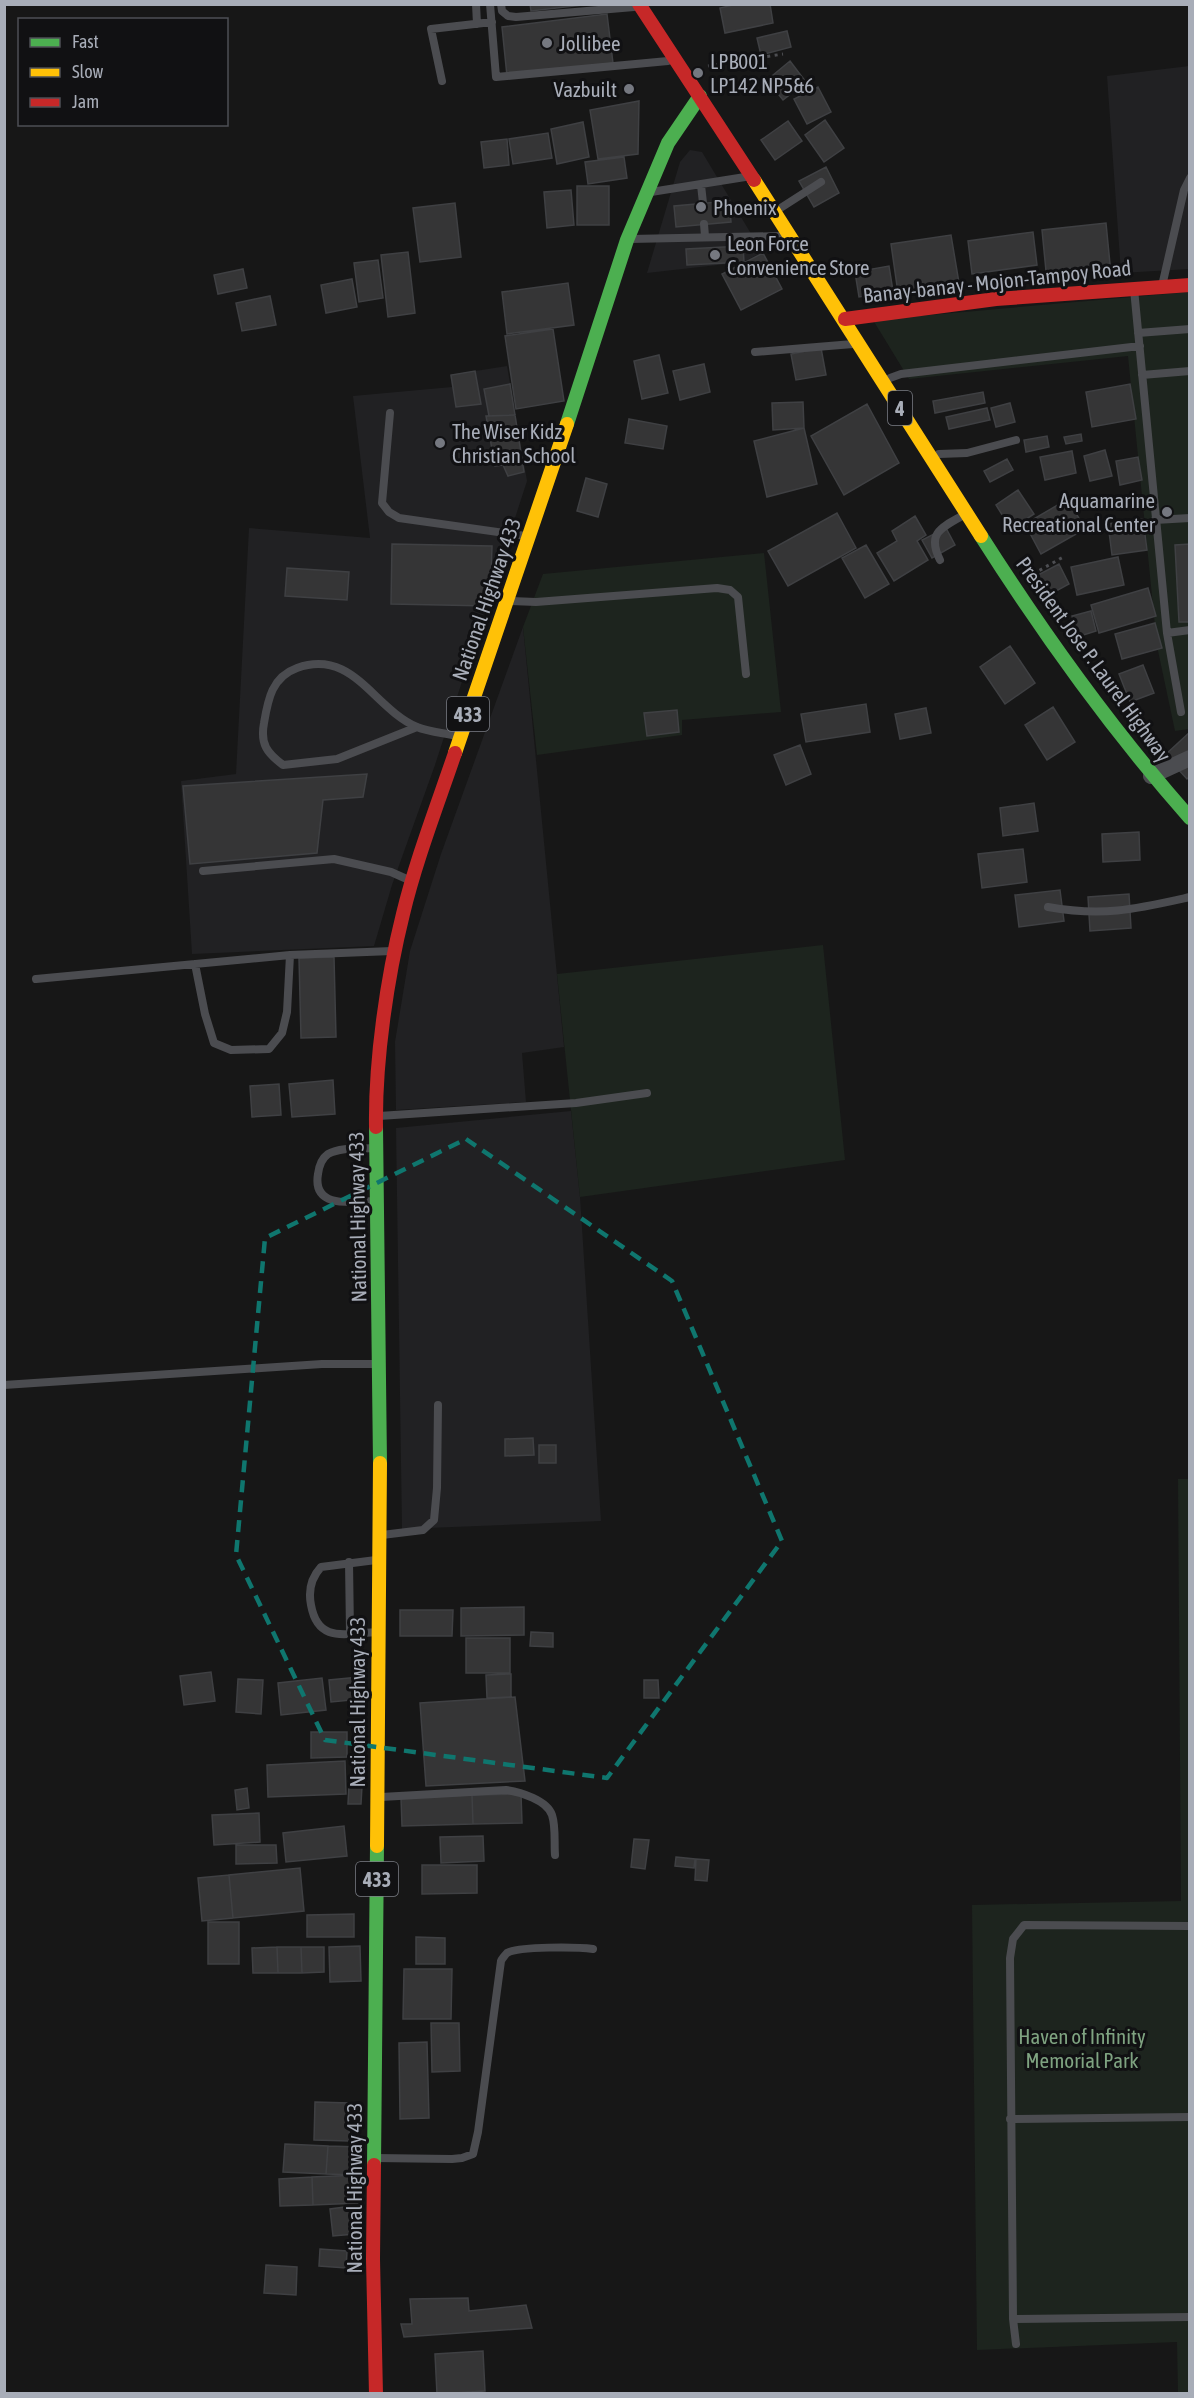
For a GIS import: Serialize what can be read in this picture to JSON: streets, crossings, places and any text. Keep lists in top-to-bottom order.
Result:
{
  "streets": {
    "main road": [
      "Banay-banay - Mojon-Tampoy Road",
      "4",
      "National Highway 433",
      "President Jose P. Laurel Highway",
      "433"
    ]
  },
  "crossings": [
    ["Banay-banay - Mojon-Tampoy Road", "President Jose P. Laurel Highway"],
    ["National Highway 433", "President Jose P. Laurel Highway"]
  ],
  "parks": ["Haven of Infinity Memorial Park"],
  "places": [
    "Jollibee",
    "LPB001 LP142 NP5&6",
    "Vazbuilt",
    "Phoenix",
    "Leon Force Convenience Store",
    "The Wiser Kidz Christian School",
    "Aquamarine Recreational Center"
  ],
  "legend": ["Fast", "Slow", "Jam"]
}
